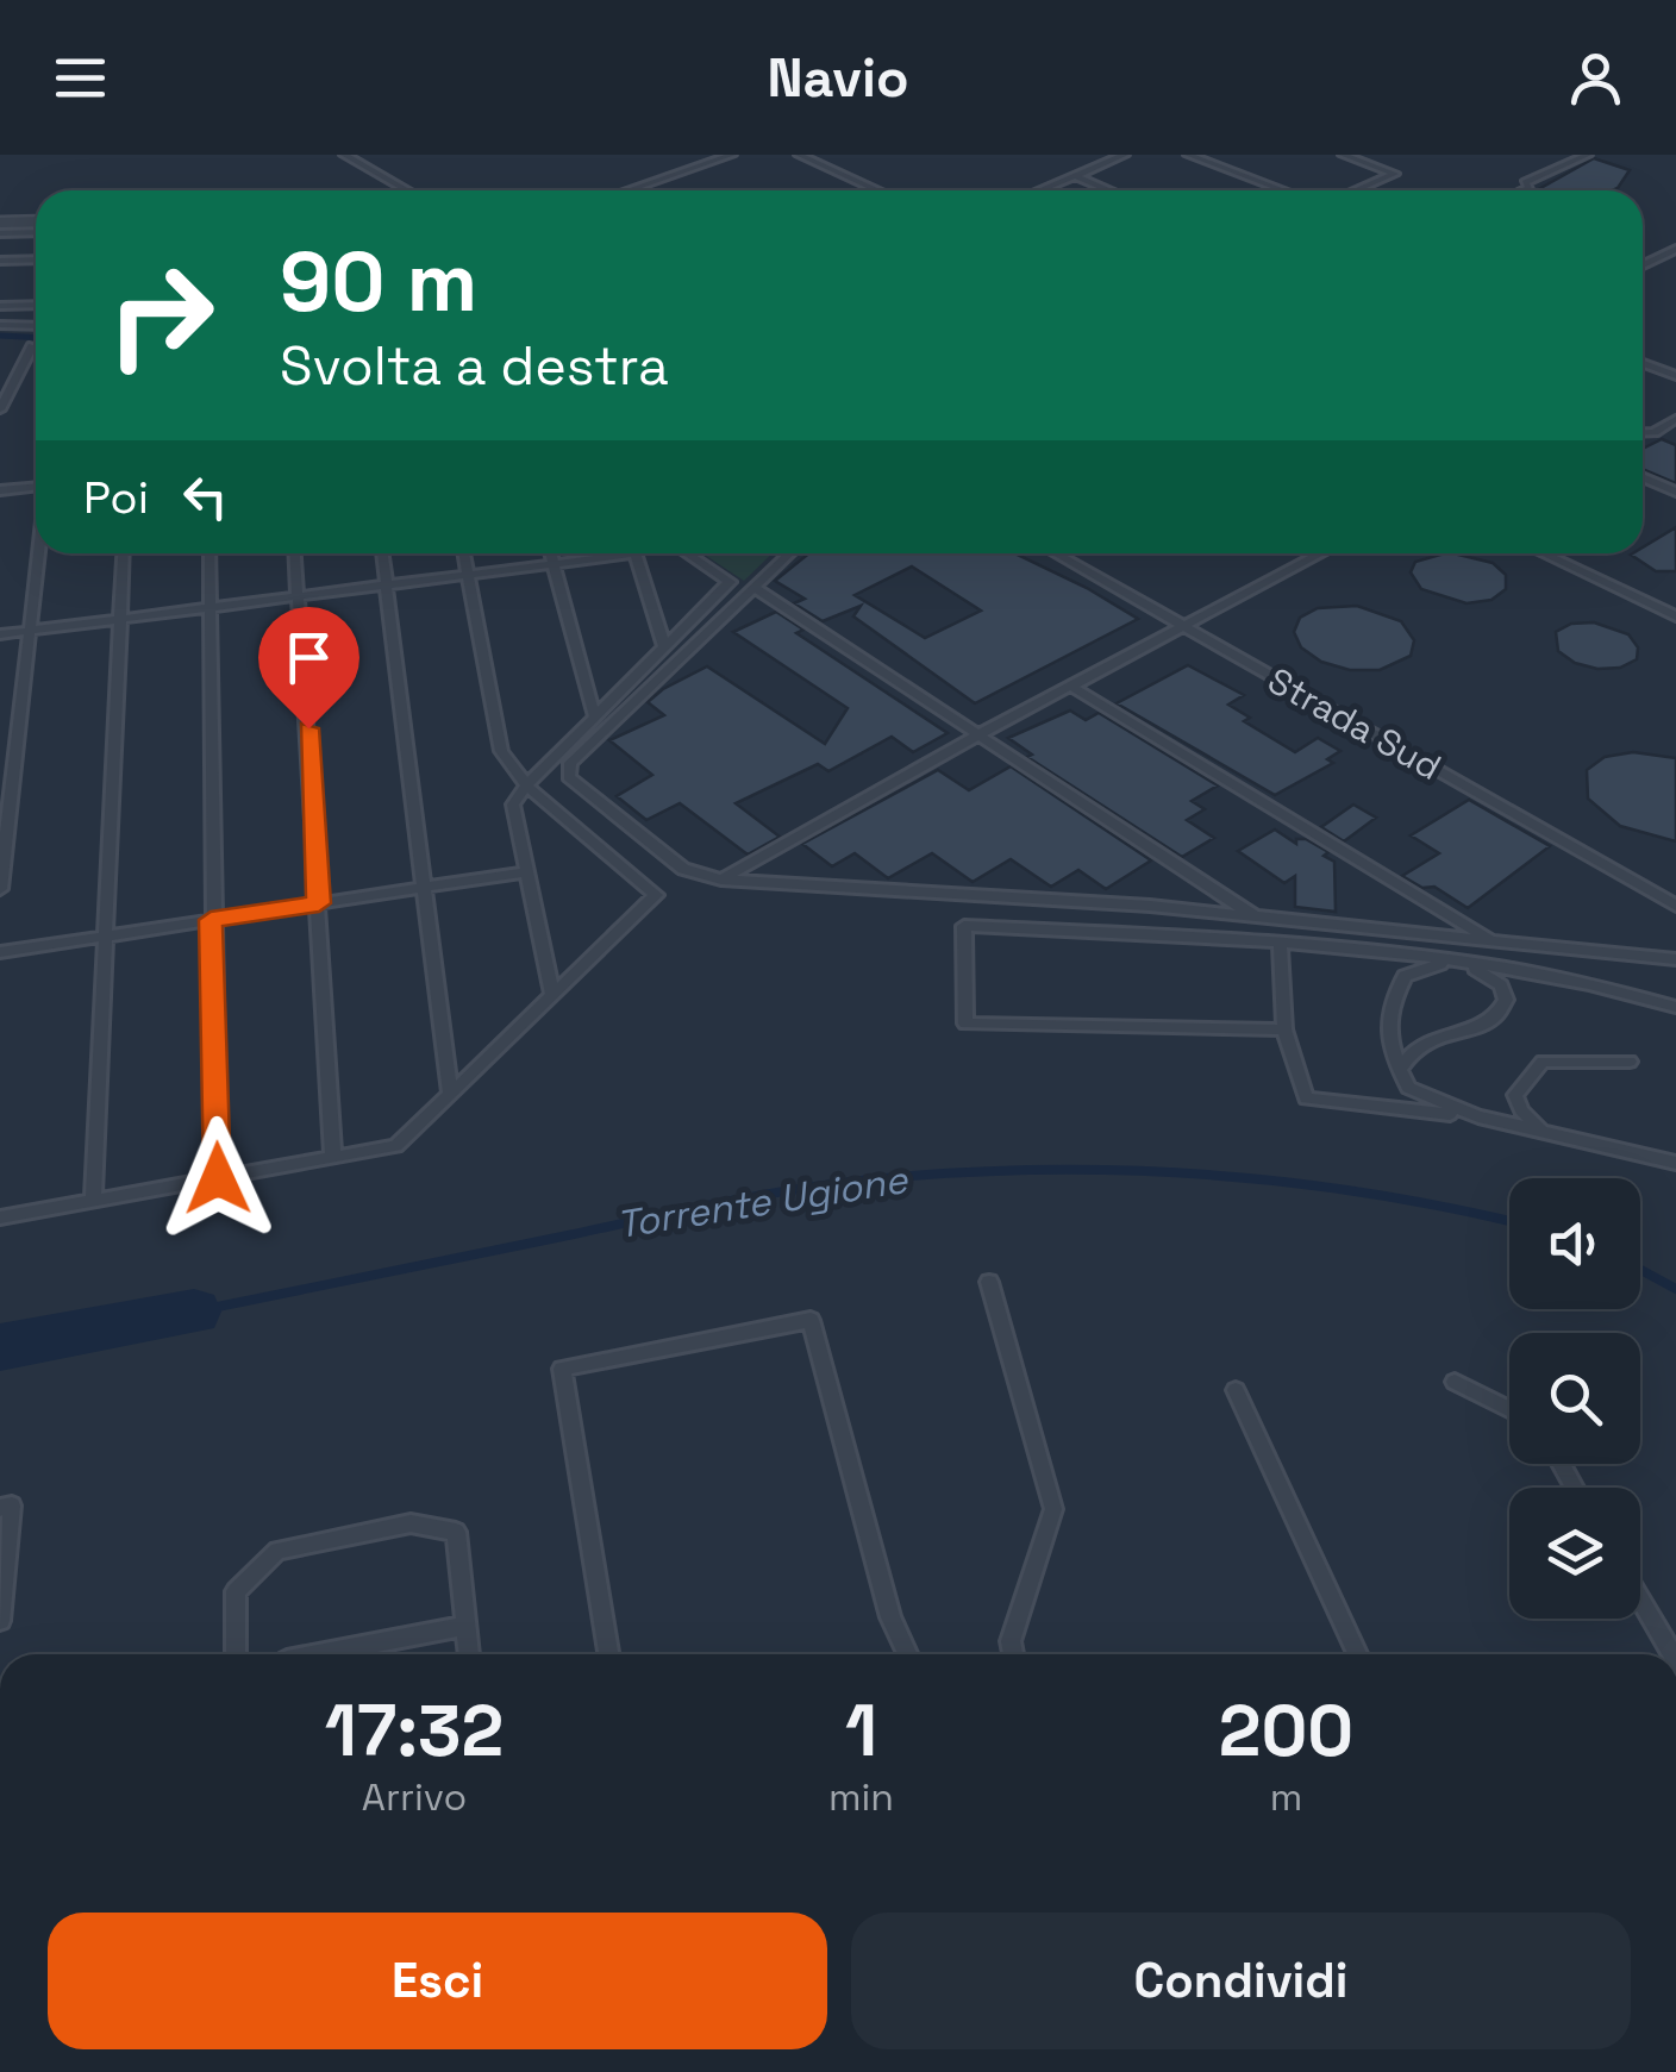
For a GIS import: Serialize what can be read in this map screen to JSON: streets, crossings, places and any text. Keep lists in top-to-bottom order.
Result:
{
  "streets": {
    "lane": ["Strada Sud"]
  },
  "water": ["Torrente Ugione"],
  "page": {
    "header": "Navio",
    "turn": ["90 m", "Svolta a destra"],
    "then": "Poi",
    "eta": [
      "17:32",
      "Arrivo",
      "1",
      "min",
      "200",
      "m"
    ],
    "buttons": ["Esci", "Condividi"]
  }
}
